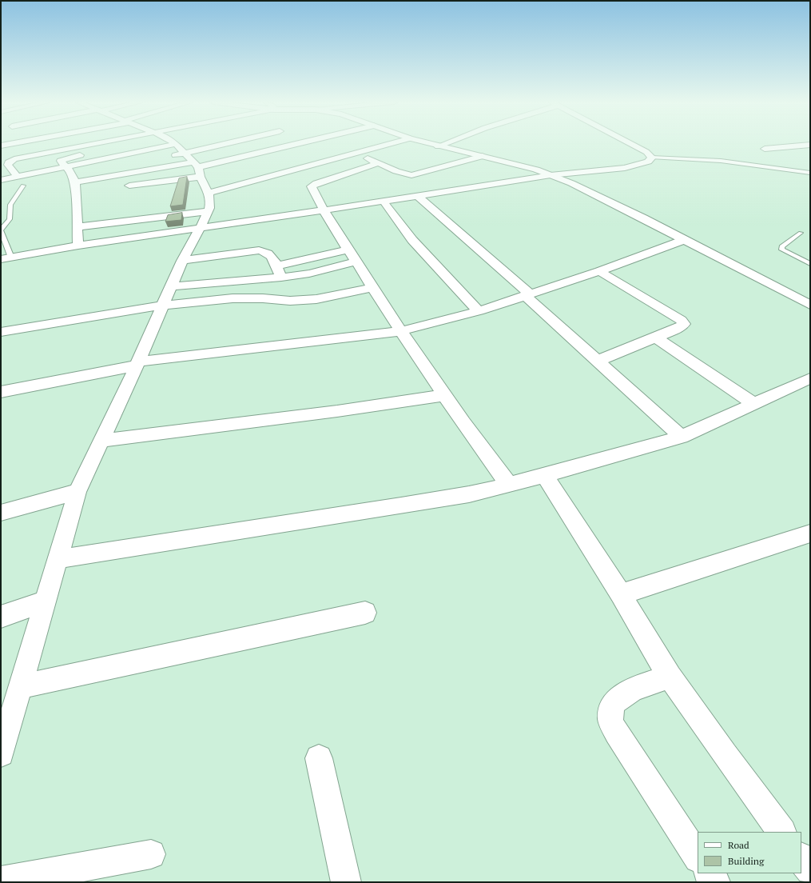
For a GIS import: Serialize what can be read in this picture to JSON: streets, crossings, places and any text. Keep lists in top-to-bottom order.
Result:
{
  "legend": ["Road", "Building"]
}
